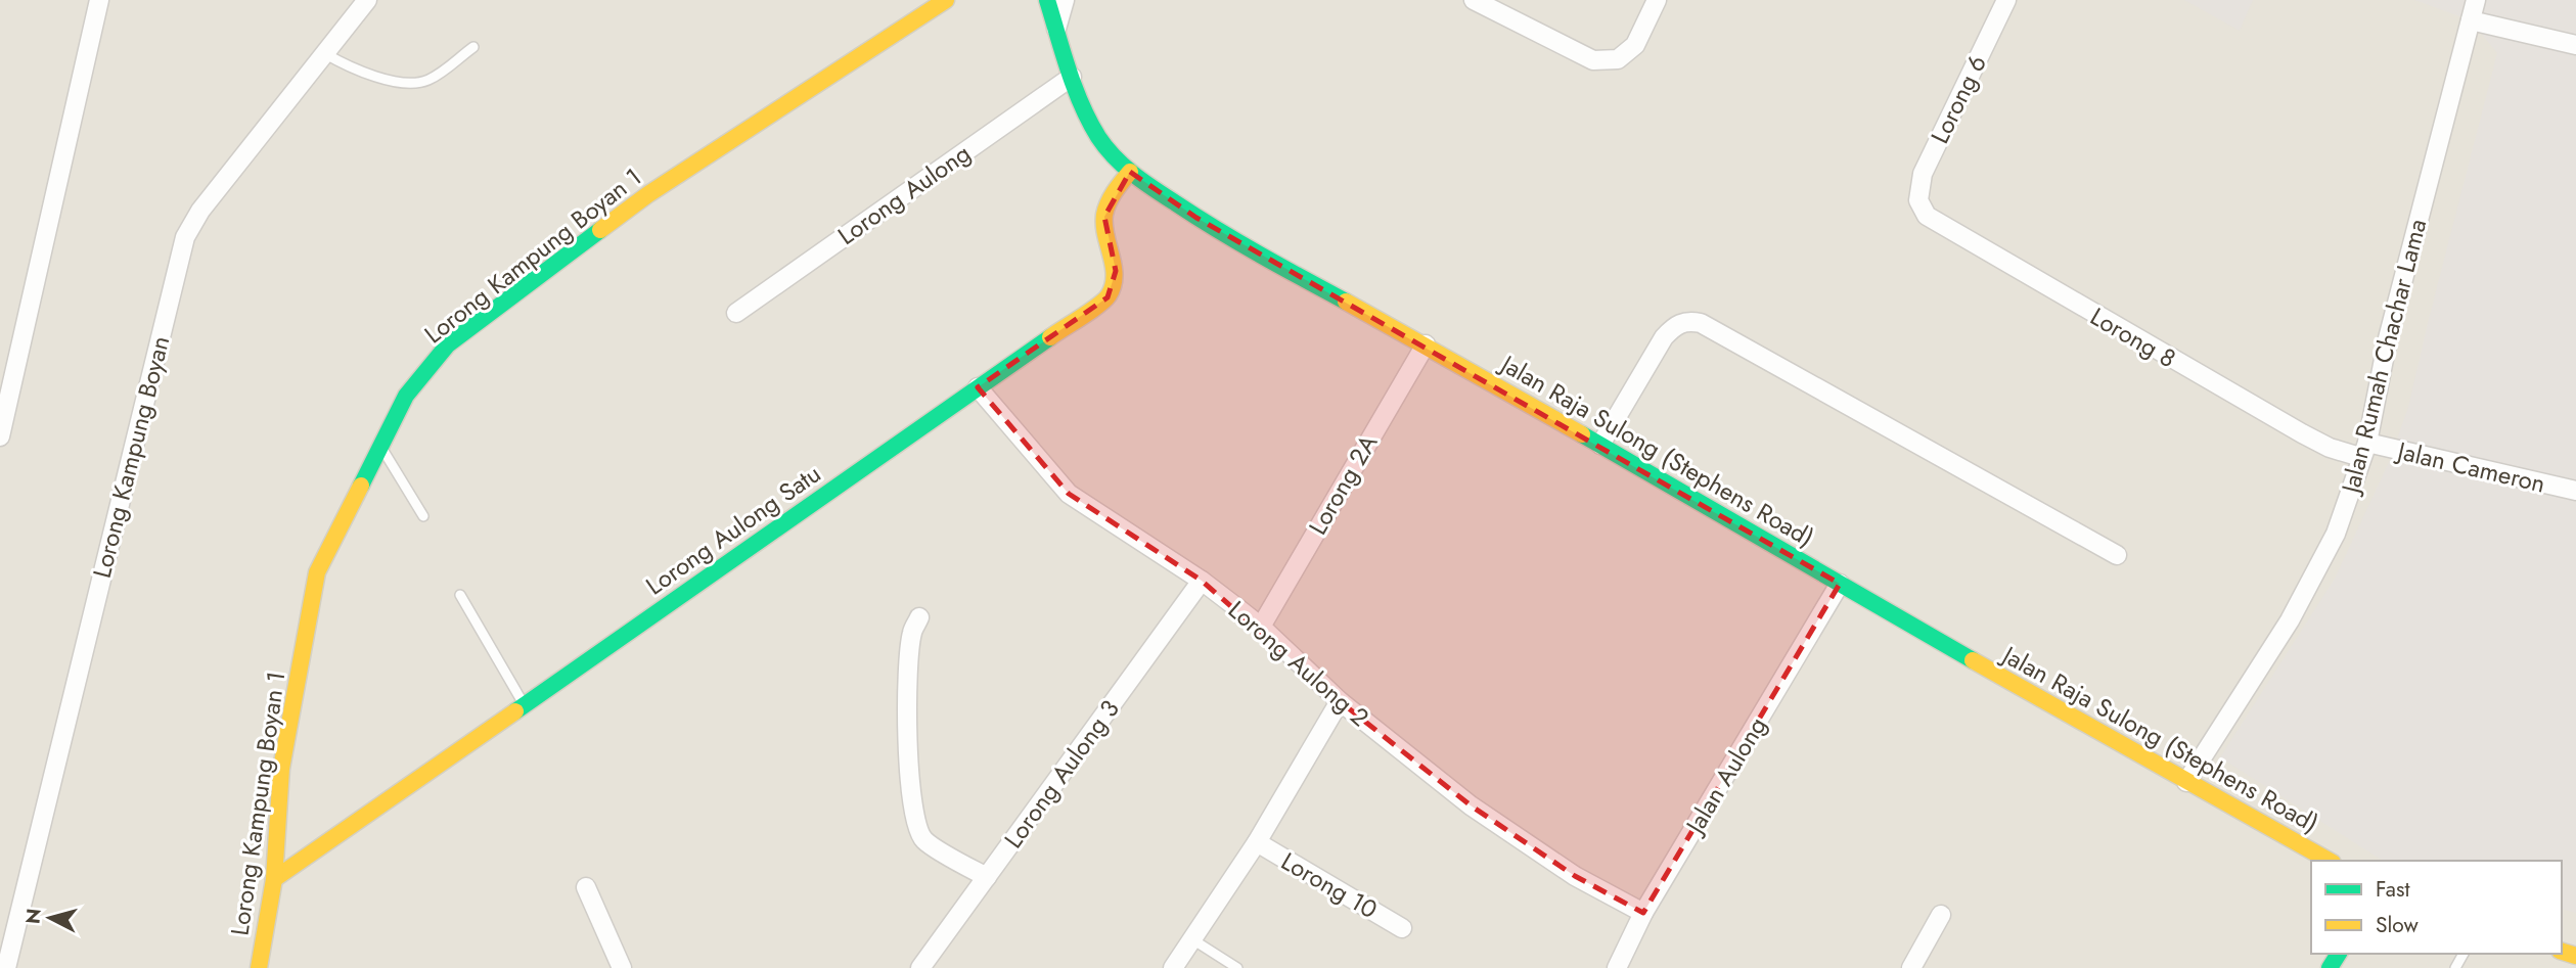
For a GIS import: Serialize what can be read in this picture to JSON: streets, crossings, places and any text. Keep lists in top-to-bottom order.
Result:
{
  "streets": {
    "street": [
      "Lorong 6",
      "Lorong Aulong",
      "Lorong Kampung Boyan 1",
      "Lorong 8",
      "Jalan Rumah Chachar Lama",
      "Jalan Raja Sulong (Stephens Road)",
      "Lorong Kampung Boyan",
      "Jalan Cameron",
      "Lorong 2A",
      "Lorong Aulong Satu",
      "Lorong Aulong 2",
      "Lorong Aulong 3",
      "Jalan Aulong",
      "Lorong 10"
    ]
  },
  "crossings": [
    ["Lorong 6", "Lorong 8"],
    ["Lorong Aulong", "Jalan Raja Sulong (Stephens Road)"],
    ["Lorong Kampung Boyan 1", "Lorong Aulong Satu"],
    ["Lorong 8", "Jalan Rumah Chachar Lama"],
    ["Lorong 8", "Jalan Cameron"],
    ["Jalan Rumah Chachar Lama", "Jalan Raja Sulong (Stephens Road)"],
    ["Jalan Rumah Chachar Lama", "Jalan Cameron"],
    ["Jalan Raja Sulong (Stephens Road)", "Lorong 2A"],
    ["Jalan Raja Sulong (Stephens Road)", "Lorong Aulong Satu"],
    ["Jalan Raja Sulong (Stephens Road)", "Jalan Aulong"],
    ["Lorong 2A", "Lorong Aulong 2"],
    ["Lorong Aulong Satu", "Lorong Aulong 2"],
    ["Lorong Aulong 2", "Lorong Aulong 3"],
    ["Lorong Aulong 2", "Jalan Aulong"]
  ],
  "legend": ["Fast", "Slow"],
  "north": "left"
}
